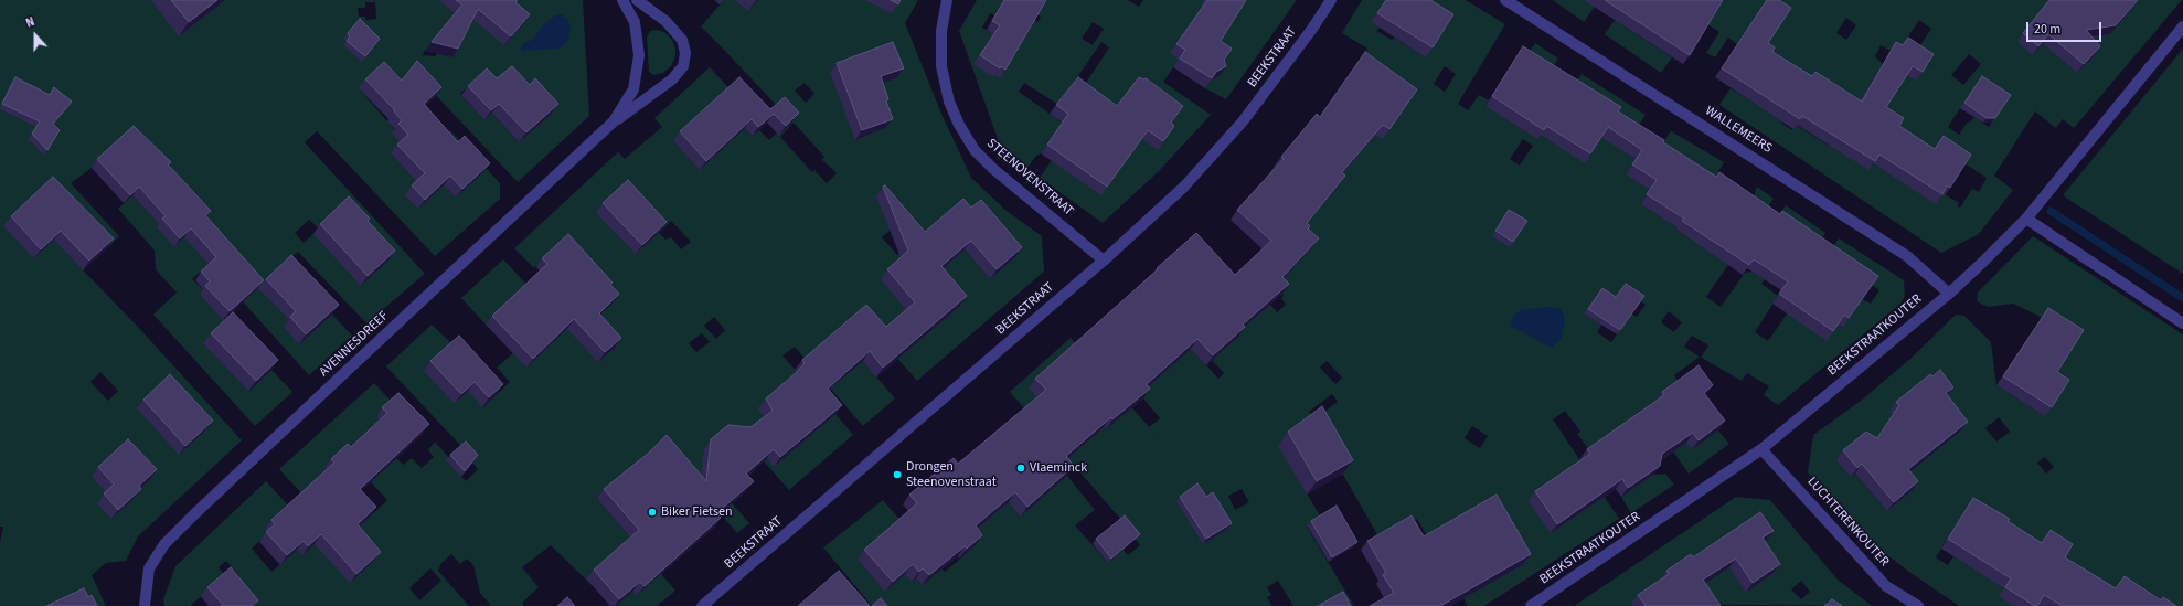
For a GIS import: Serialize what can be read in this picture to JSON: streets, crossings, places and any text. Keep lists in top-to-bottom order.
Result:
{
  "streets": {
    "street": [
      "BEEKSTRAAT",
      "WALLEMEERS",
      "STEENOVENSTRAAT",
      "BEEKSTRAATKOUTER",
      "AVENNESDREEF",
      "LUCHTERENKOUTER"
    ]
  },
  "crossings": [
    ["BEEKSTRAAT", "STEENOVENSTRAAT"],
    ["WALLEMEERS", "BEEKSTRAATKOUTER"],
    ["BEEKSTRAATKOUTER", "LUCHTERENKOUTER"]
  ],
  "places": ["Vlaeminck", "Drongen Steenovenstraat", "Biker Fietsen"],
  "scale_bar": "20 m",
  "north": "top"
}
